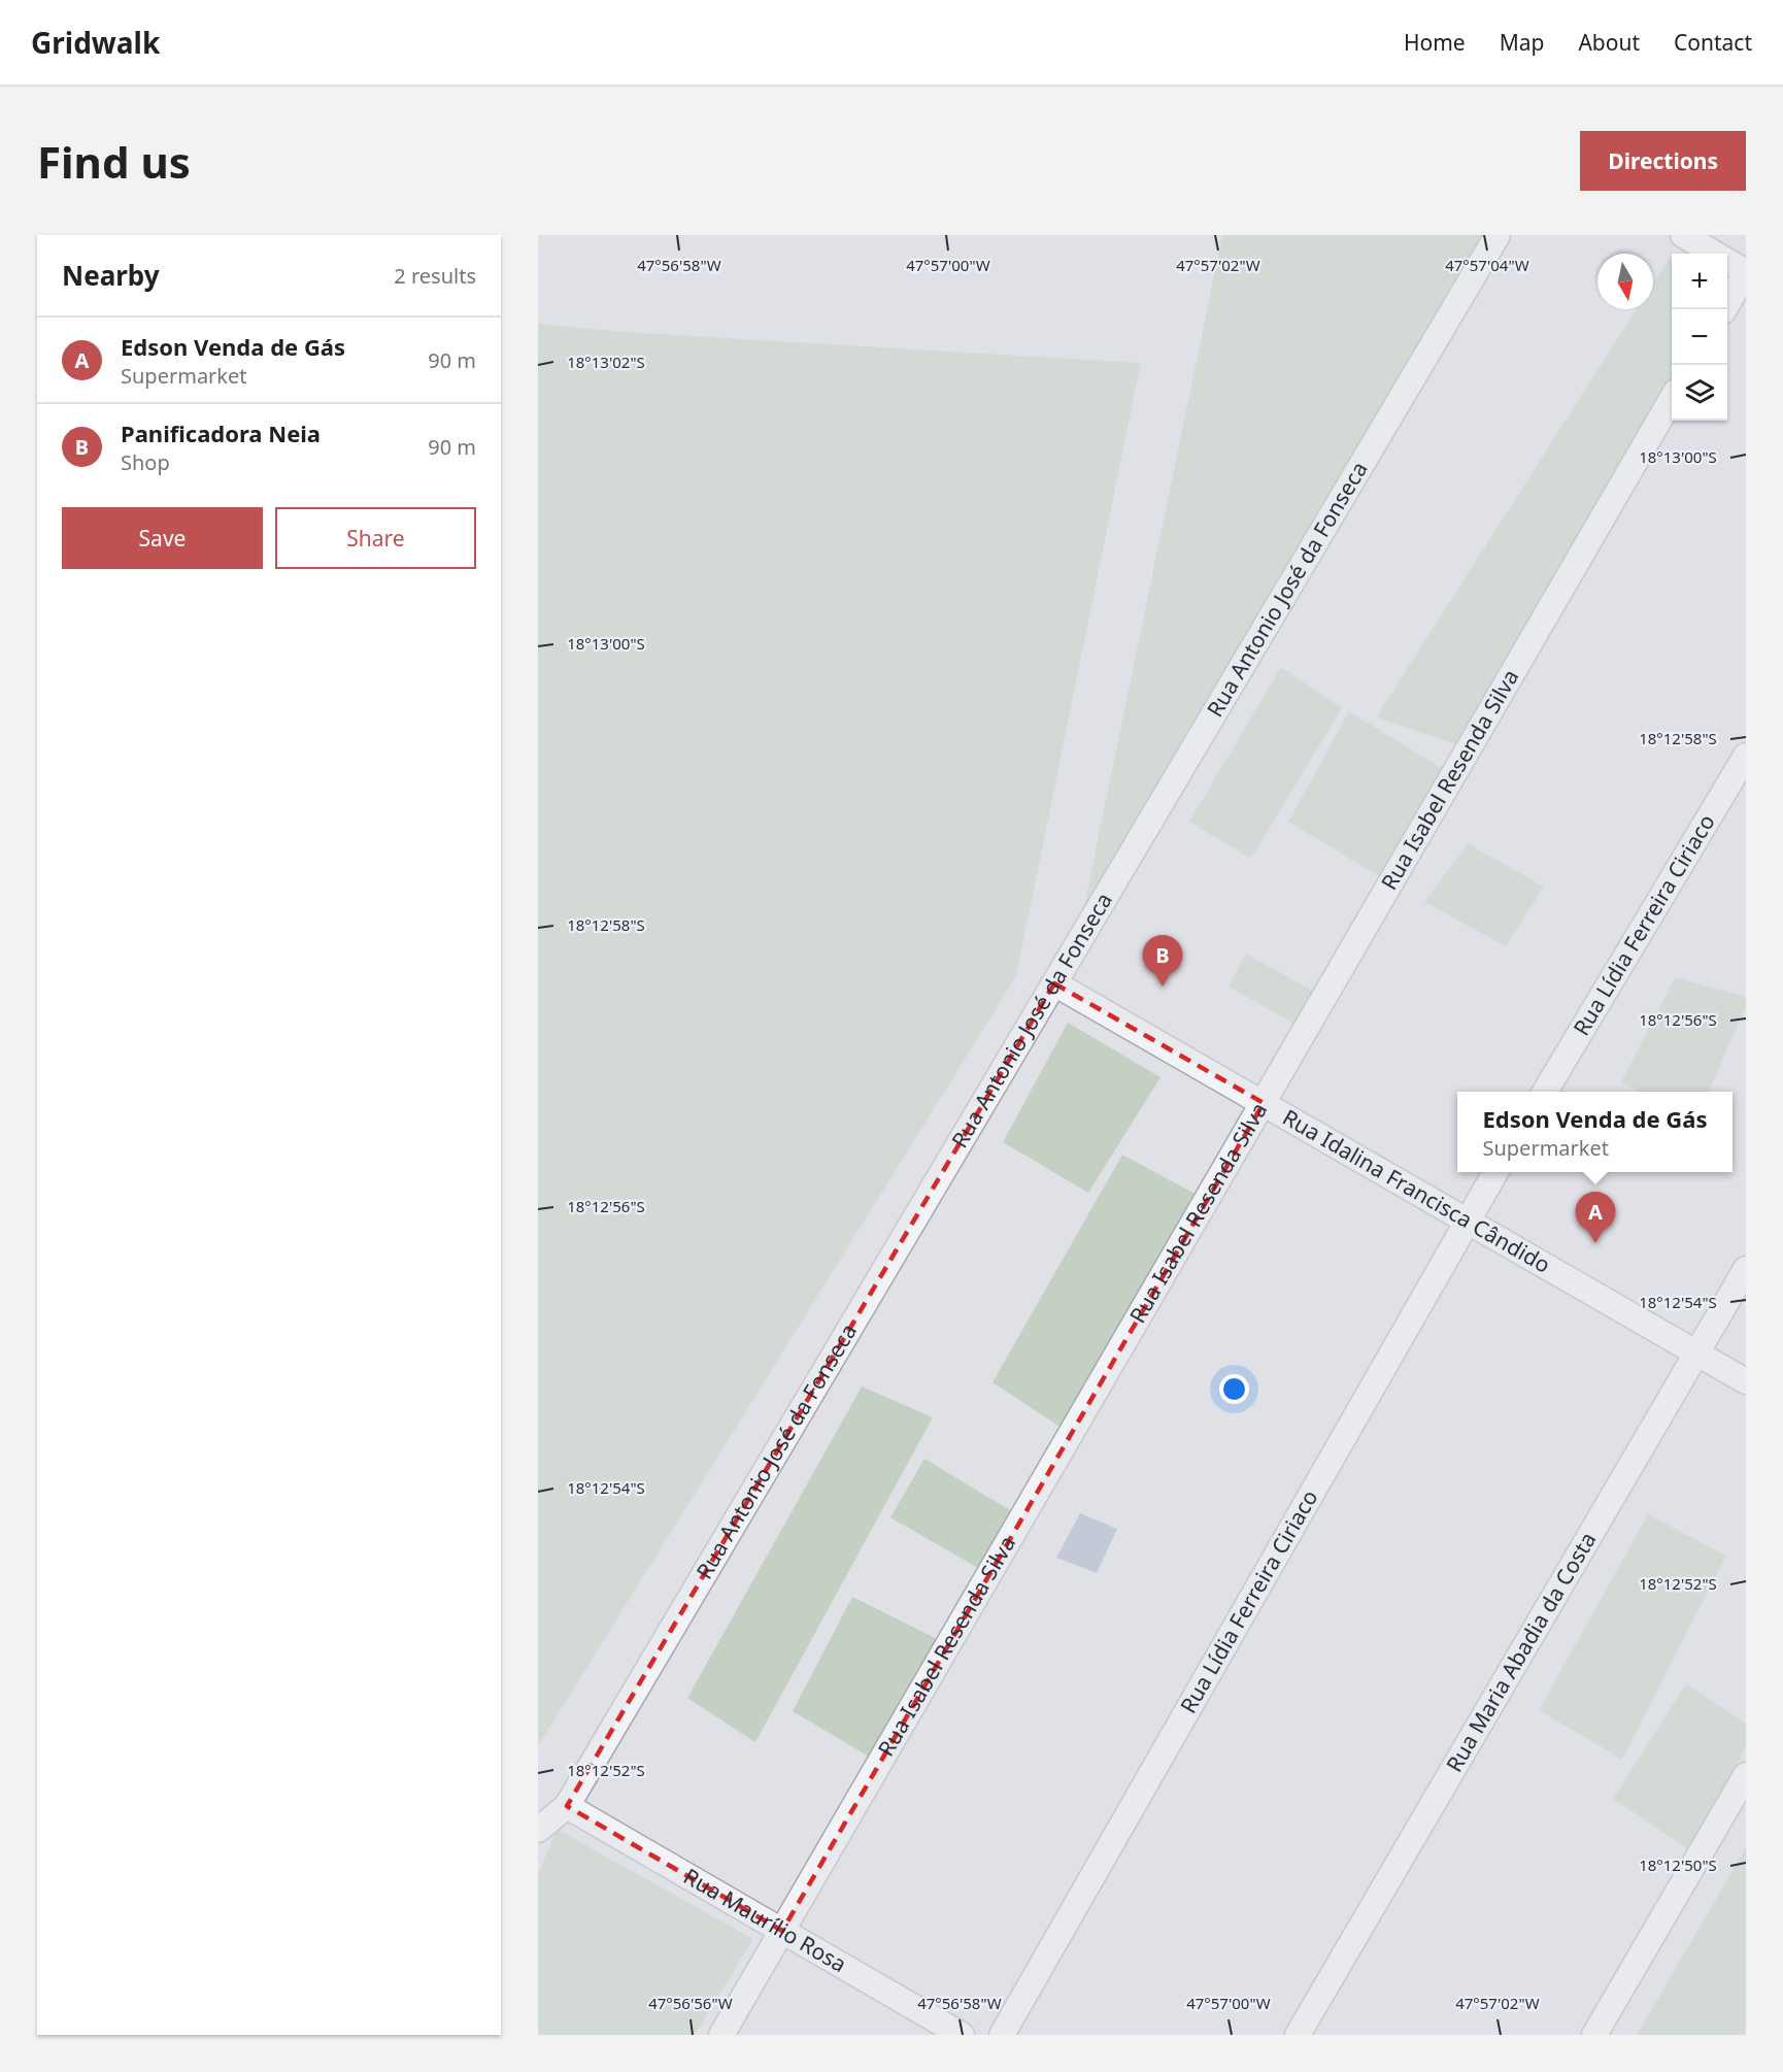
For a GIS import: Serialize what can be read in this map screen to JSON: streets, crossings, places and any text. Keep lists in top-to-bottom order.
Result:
{
  "streets": {
    "street": [
      "Rua Antonio José da Fonseca",
      "Rua Isabel Resenda Silva",
      "Rua Lídia Ferreira Ciriaco",
      "Rua Idalina Francisca Cândido",
      "Rua Maria Abadia da Costa",
      "Rua Maurílio Rosa"
    ]
  },
  "crossings": [
    ["Rua Antonio José da Fonseca", "Rua Idalina Francisca Cândido"],
    ["Rua Antonio José da Fonseca", "Rua Maurílio Rosa"],
    ["Rua Isabel Resenda Silva", "Rua Idalina Francisca Cândido"],
    ["Rua Isabel Resenda Silva", "Rua Maurílio Rosa"],
    ["Rua Lídia Ferreira Ciriaco", "Rua Idalina Francisca Cândido"],
    ["Rua Idalina Francisca Cândido", "Rua Maria Abadia da Costa"]
  ],
  "north": "bottom",
  "page": {
    "header": "Gridwalk",
    "nav": [
      "Home",
      "Map",
      "About",
      "Contact"
    ],
    "buttons": [
      "Directions",
      ["Save", "Share"]
    ],
    "title": "Find us",
    "heading": ["Nearby", "2 results"],
    "map_buttons": ["+", "−"],
    "list": [
      {
        "mark": "A",
        "name": "Edson Venda de Gás",
        "note": "Supermarket",
        "value": "90 m"
      },
      {
        "mark": "B",
        "name": "Panificadora Neia",
        "note": "Shop",
        "value": "90 m"
      }
    ],
    "pins": ["B", "A"],
    "popup": ["Edson Venda de Gás", "Supermarket"]
  },
  "coordinates": [
    "47°57'04\"W",
    "47°56'58\"W",
    "47°57'00\"W",
    "47°57'02\"W",
    "18°13'02\"S",
    "18°13'00\"S",
    "18°12'58\"S",
    "18°12'56\"S",
    "18°12'54\"S",
    "18°12'52\"S",
    "18°12'50\"S",
    "47°56'56\"W"
  ]
}
